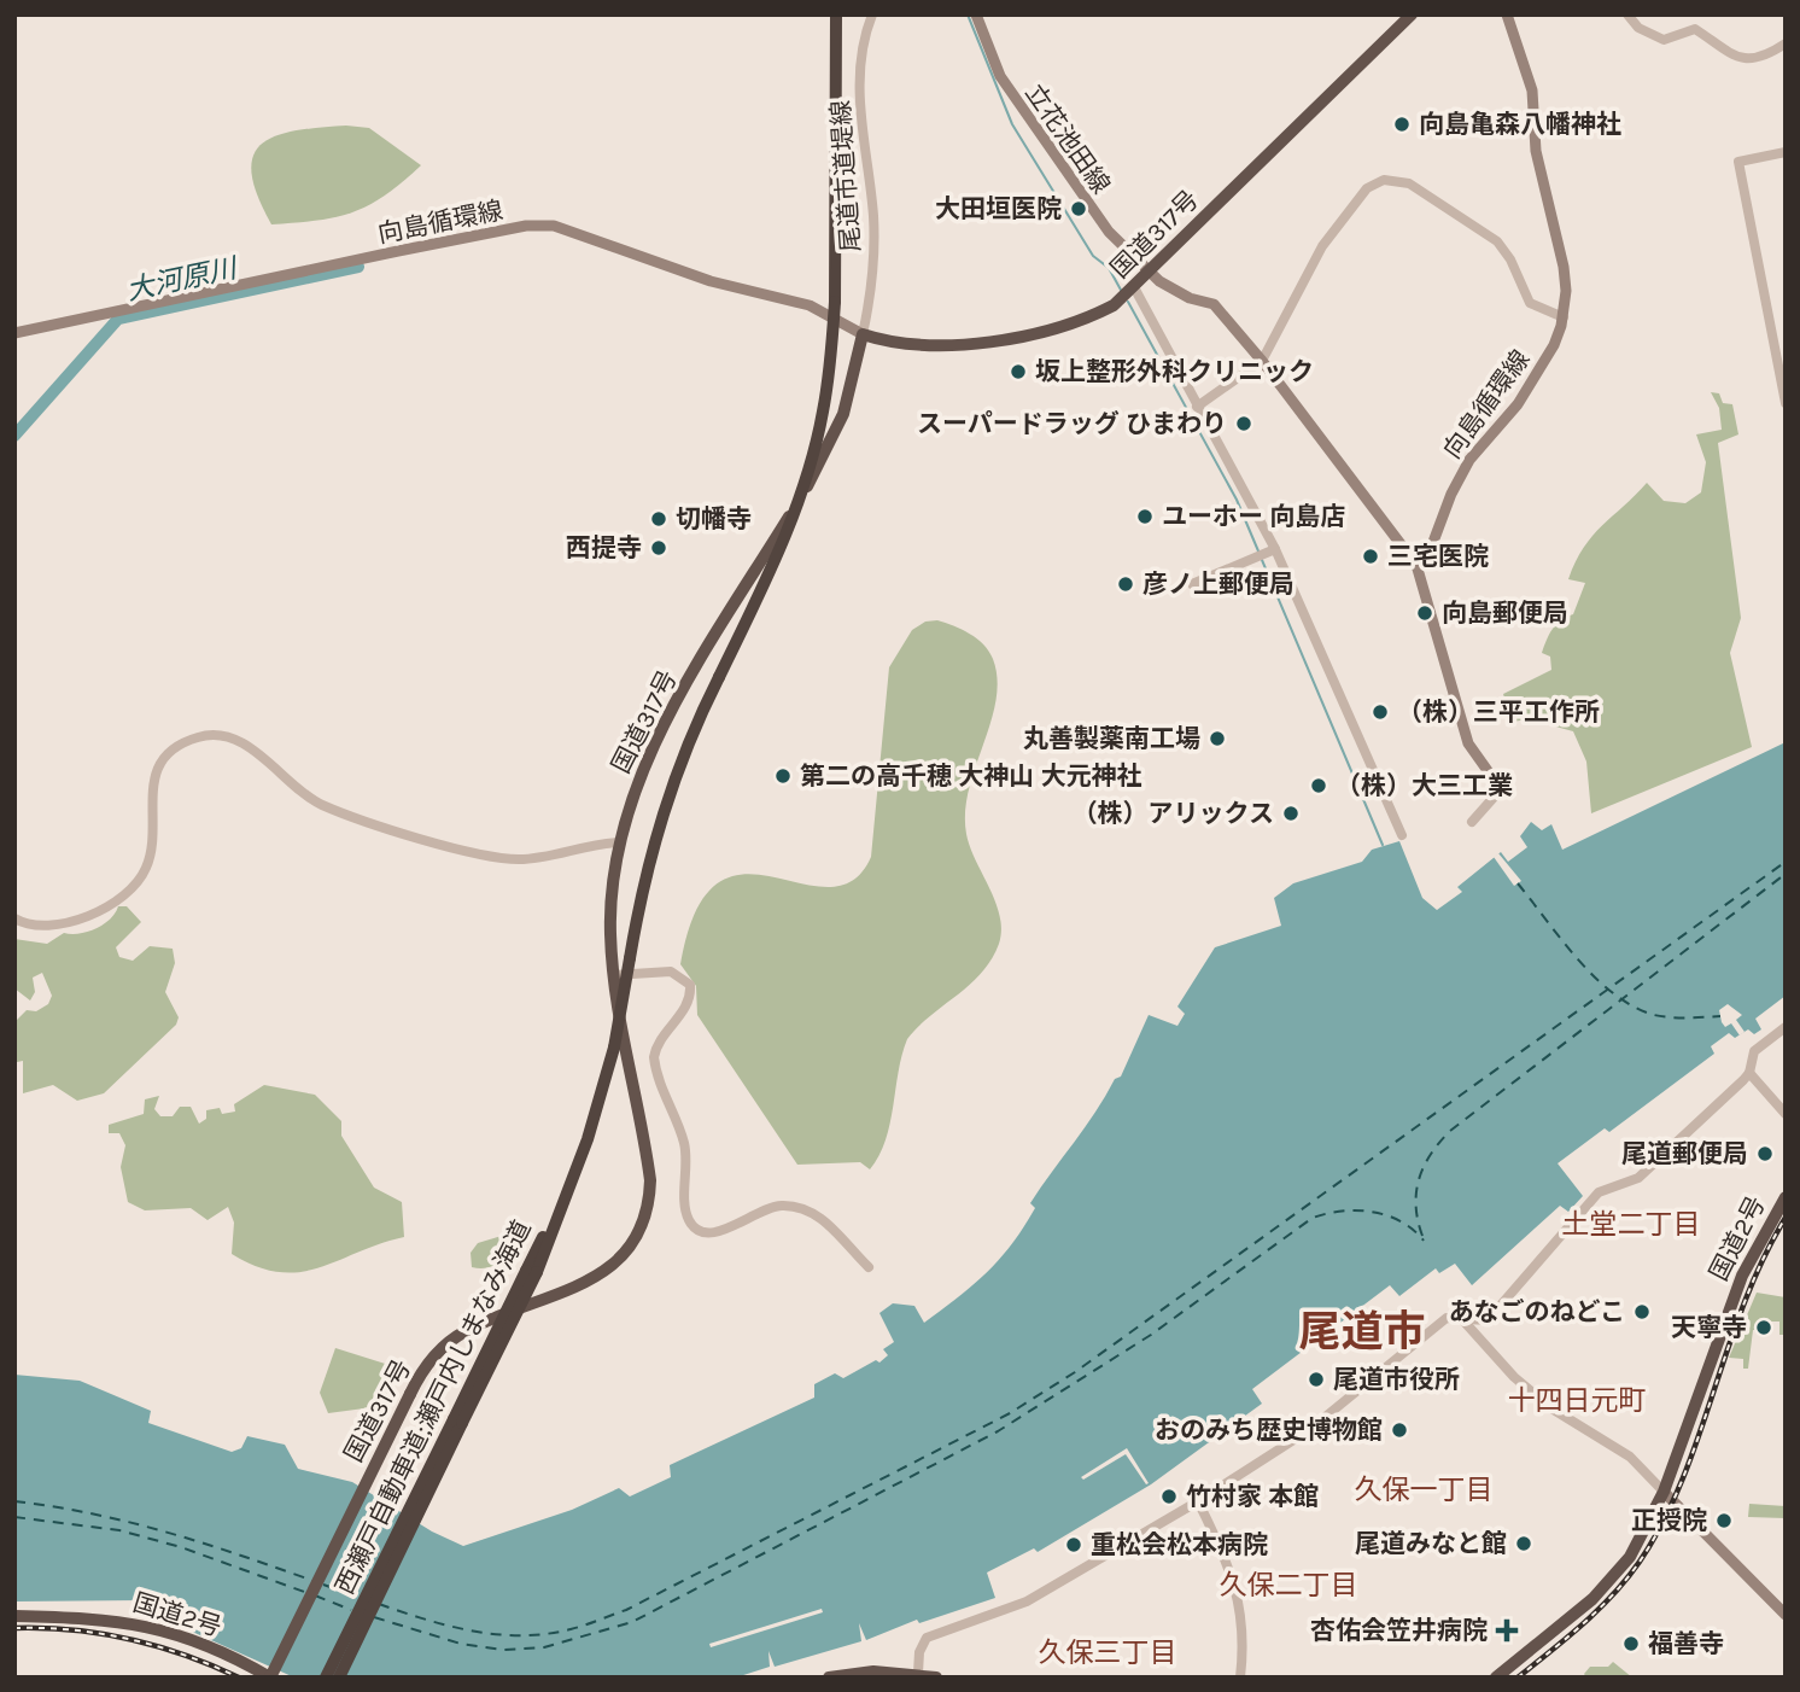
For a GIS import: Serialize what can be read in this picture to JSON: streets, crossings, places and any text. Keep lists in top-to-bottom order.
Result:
{
  "streets": {
    "highway": ["国道317号", "国道2号", "西瀬戸自動車道;瀬戸内しまなみ海道"],
    "main road": ["立花池田線", "向島循環線"],
    "street": ["尾道市道堤線"]
  },
  "crossings": [
    ["立花池田線", "国道317号"],
    ["尾道市道堤線", "向島循環線"],
    ["尾道市道堤線", "国道317号"],
    ["向島循環線", "国道317号"],
    ["国道317号", "国道2号"]
  ],
  "districts": [
    "土堂二丁目",
    "尾道市",
    "十四日元町",
    "久保一丁目",
    "久保二丁目",
    "久保三丁目"
  ],
  "water": ["大河原川"],
  "places": {
    "other": [
      "向島亀森八幡神社",
      "大田垣医院",
      "坂上整形外科クリニック",
      "スーパードラッグ ひまわり",
      "ユーホー 向島店",
      "切幡寺",
      "西提寺",
      "三宅医院",
      "彦ノ上郵便局",
      "向島郵便局",
      "（株）三平工作所",
      "丸善製薬南工場",
      "第二の高千穂 大神山 大元神社",
      "（株）大三工業",
      "（株）アリックス",
      "尾道郵便局",
      "あなごのねどこ",
      "天寧寺",
      "尾道市役所",
      "おのみち歴史博物館",
      "竹村家 本館",
      "正授院",
      "尾道みなと館",
      "重松会松本病院",
      "福善寺"
    ],
    "health": ["杏佑会笠井病院"]
  }
}
